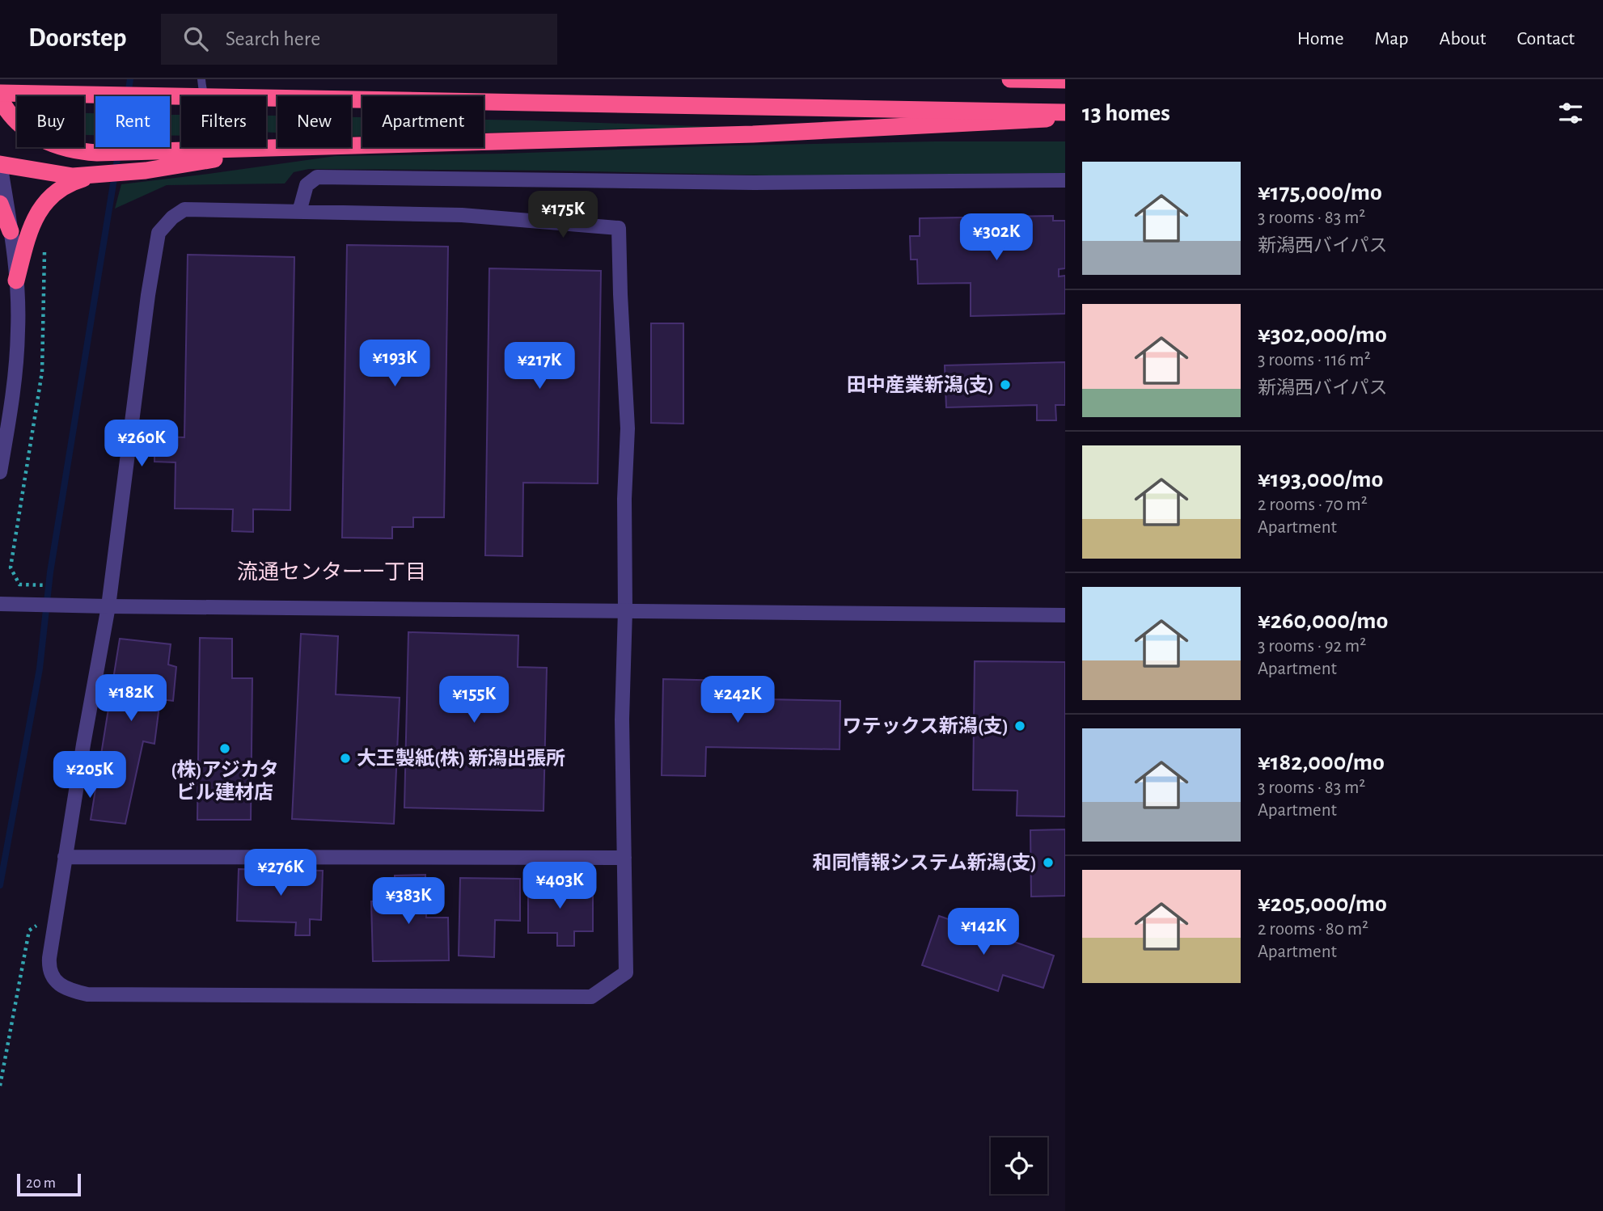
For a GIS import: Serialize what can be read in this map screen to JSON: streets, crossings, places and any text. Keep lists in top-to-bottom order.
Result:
{
  "districts": ["流通センター一丁目"],
  "places": [
    "田中産業新潟(支)",
    "ワテックス新潟(支)",
    "(株)アジカタ ビル建材店",
    "大王製紙(株) 新潟出張所",
    "和同情報システム新潟(支)"
  ],
  "scale_bar": "20 m",
  "page": {
    "header": "Doorstep",
    "search": "Search here",
    "nav": [
      "Home",
      "Map",
      "About",
      "Contact"
    ],
    "heading": "13 homes",
    "chip": [
      "Buy",
      "Rent",
      "Filters",
      "New",
      "Apartment"
    ],
    "list": [
      {
        "name": "¥175,000/mo",
        "note": "3 rooms · 83 m² · 新潟西バイパス"
      },
      {
        "name": "¥302,000/mo",
        "note": "3 rooms · 116 m² · 新潟西バイパス"
      },
      {
        "name": "¥193,000/mo",
        "note": "2 rooms · 70 m² · Apartment"
      },
      {
        "name": "¥260,000/mo",
        "note": "3 rooms · 92 m² · Apartment"
      },
      {
        "name": "¥182,000/mo",
        "note": "3 rooms · 83 m² · Apartment"
      },
      {
        "name": "¥205,000/mo",
        "note": "2 rooms · 80 m² · Apartment"
      }
    ],
    "price": [
      "¥175K",
      "¥302K",
      "¥193K",
      "¥217K",
      "¥260K",
      "¥182K",
      "¥155K",
      "¥242K",
      "¥205K",
      "¥276K",
      "¥403K",
      "¥383K",
      "¥142K"
    ],
    "scale": "20 m"
  }
}
